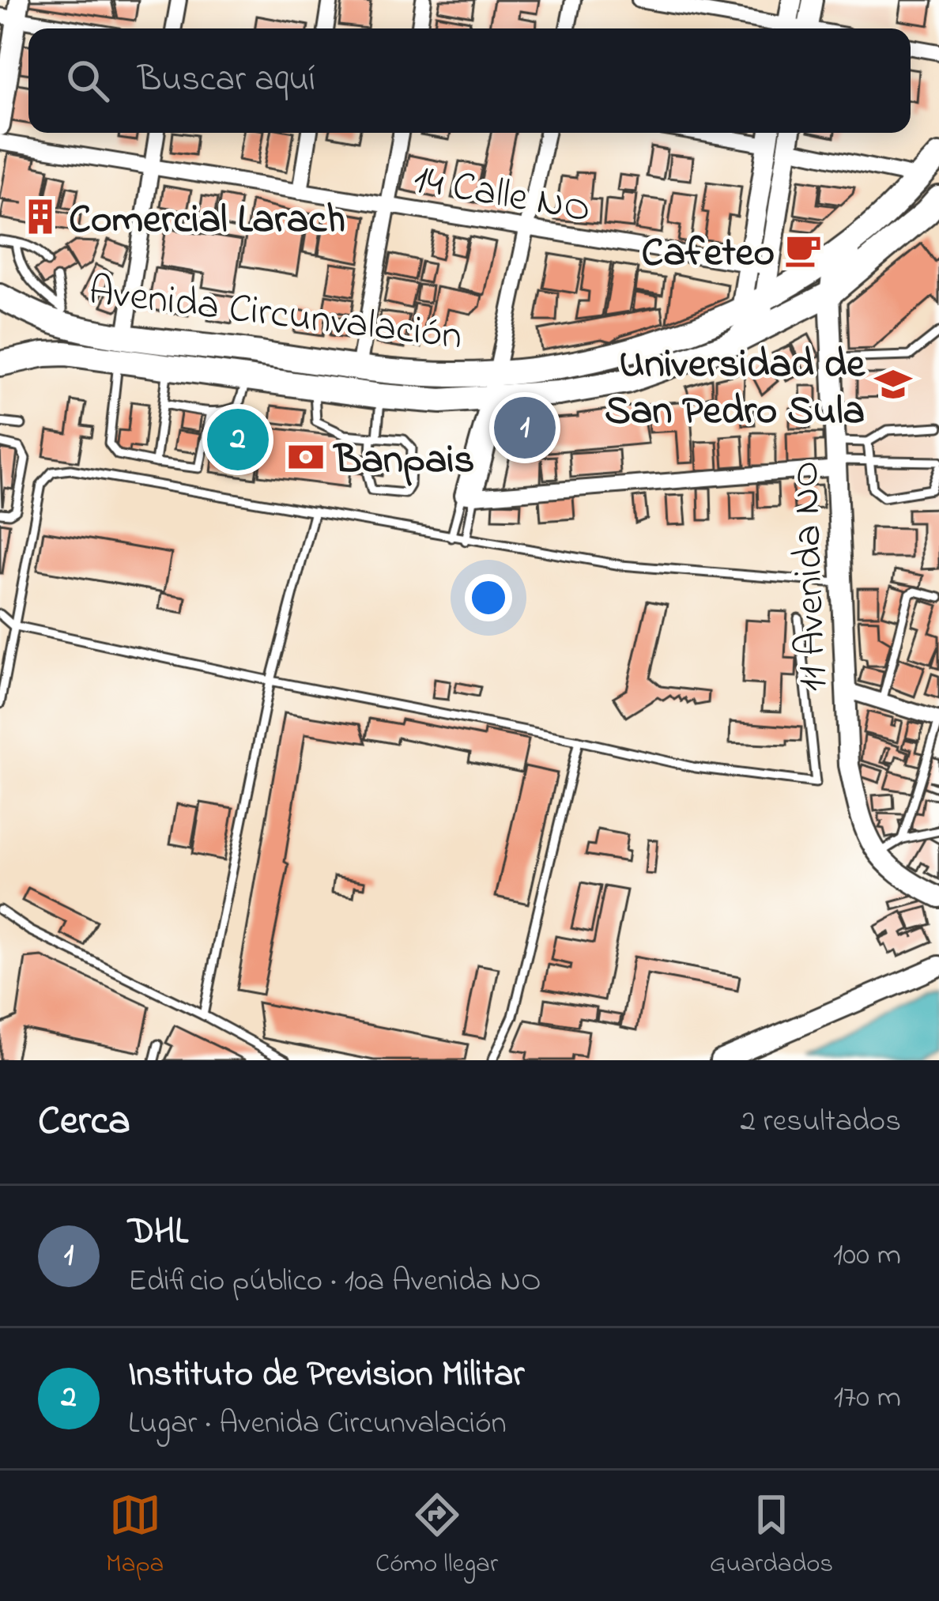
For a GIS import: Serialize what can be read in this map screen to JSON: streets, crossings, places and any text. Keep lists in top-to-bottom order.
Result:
{
  "streets": {
    "highway": ["Avenida Circunvalación"],
    "street": ["14 Calle NO", "11 Avenida NO"]
  },
  "crossings": [
    ["Avenida Circunvalación", "11 Avenida NO"]
  ],
  "places": {
    "building": ["Comercial Larach"],
    "cafe": ["Cafeteo"],
    "school or university": ["Universidad de San Pedro Sula"],
    "bank": ["Banpais"]
  },
  "page": {
    "search": "Buscar aquí",
    "pins": ["1", "2"],
    "heading": ["Cerca", "2 resultados"],
    "list": [
      {
        "mark": "1",
        "name": "DHL",
        "note": "Edificio público · 10a Avenida NO",
        "value": "100 m"
      },
      {
        "mark": "2",
        "name": "Instituto de Prevision Militar",
        "note": "Lugar · Avenida Circunvalación",
        "value": "170 m"
      }
    ],
    "nav": ["Mapa", "Cómo llegar", "Guardados"]
  }
}
